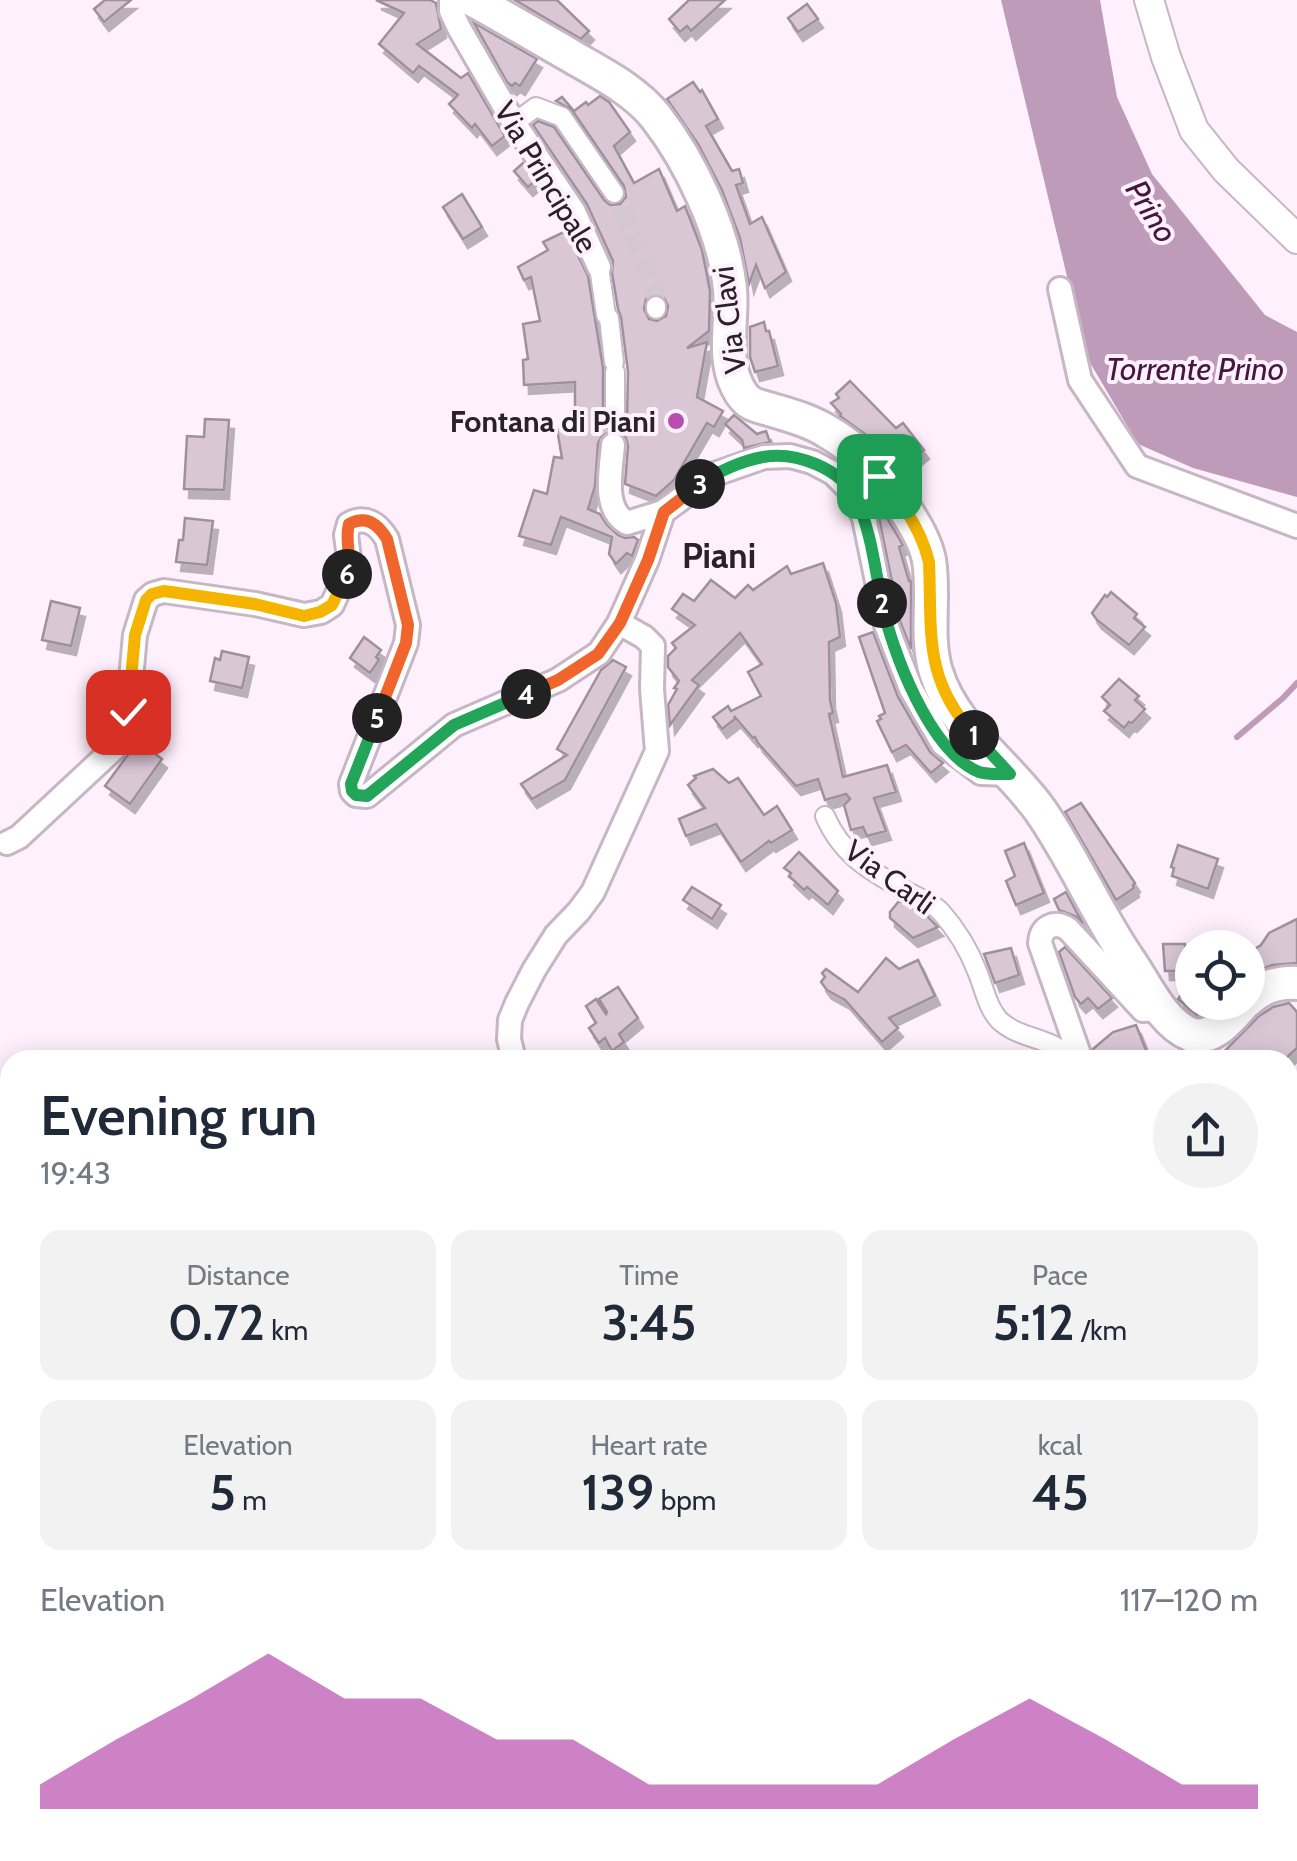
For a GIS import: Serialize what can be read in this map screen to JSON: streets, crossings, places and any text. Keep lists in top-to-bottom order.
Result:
{
  "streets": {
    "main road": ["Via Clavi"],
    "street": ["Via Principale", "Via Carli"]
  },
  "crossings": [
    ["Via Principale", "Via Clavi"]
  ],
  "districts": ["Piani"],
  "water": ["Prino", "Torrente Prino"],
  "places": ["Fontana di Piani"],
  "page": {
    "pins": [
      "3",
      "6",
      "2",
      "4",
      "5",
      "1"
    ],
    "heading": ["Evening run", "19:43"],
    "stats": [
      ["Distance", "0.72 km"],
      ["Time", "3:45"],
      ["Pace", "5:12 /km"],
      ["Elevation", "5 m"],
      ["Heart rate", "139 bpm"],
      ["kcal", "45"]
    ],
    "chart": ["Elevation", "117–120 m"]
  }
}
